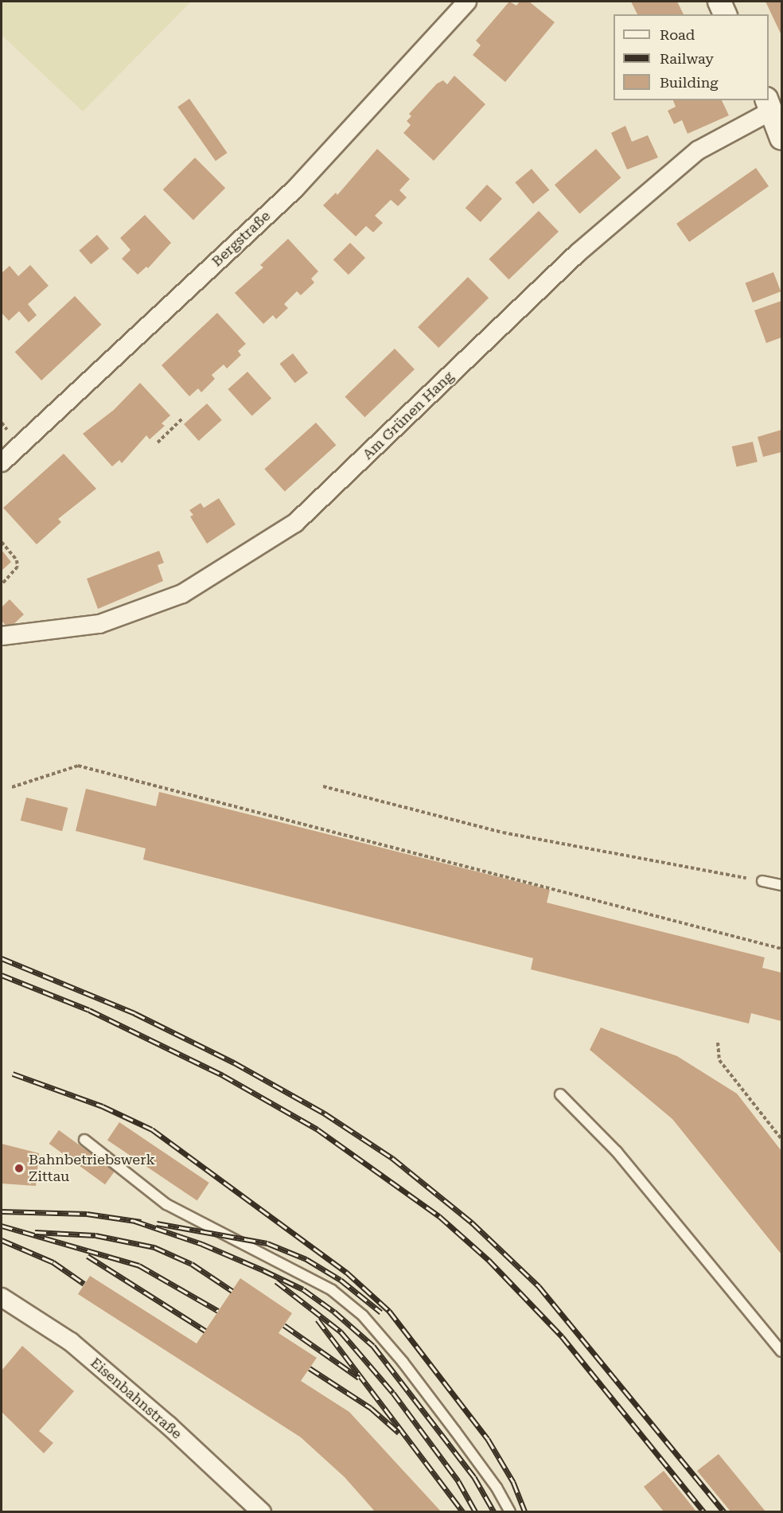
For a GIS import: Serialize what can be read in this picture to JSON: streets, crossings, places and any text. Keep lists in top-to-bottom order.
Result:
{
  "streets": {
    "street": ["Bergstraße", "Am Grünen Hang", "Eisenbahnstraße"]
  },
  "places": ["Bahnbetriebswerk Zittau"],
  "legend": ["Road", "Railway", "Building"]
}
